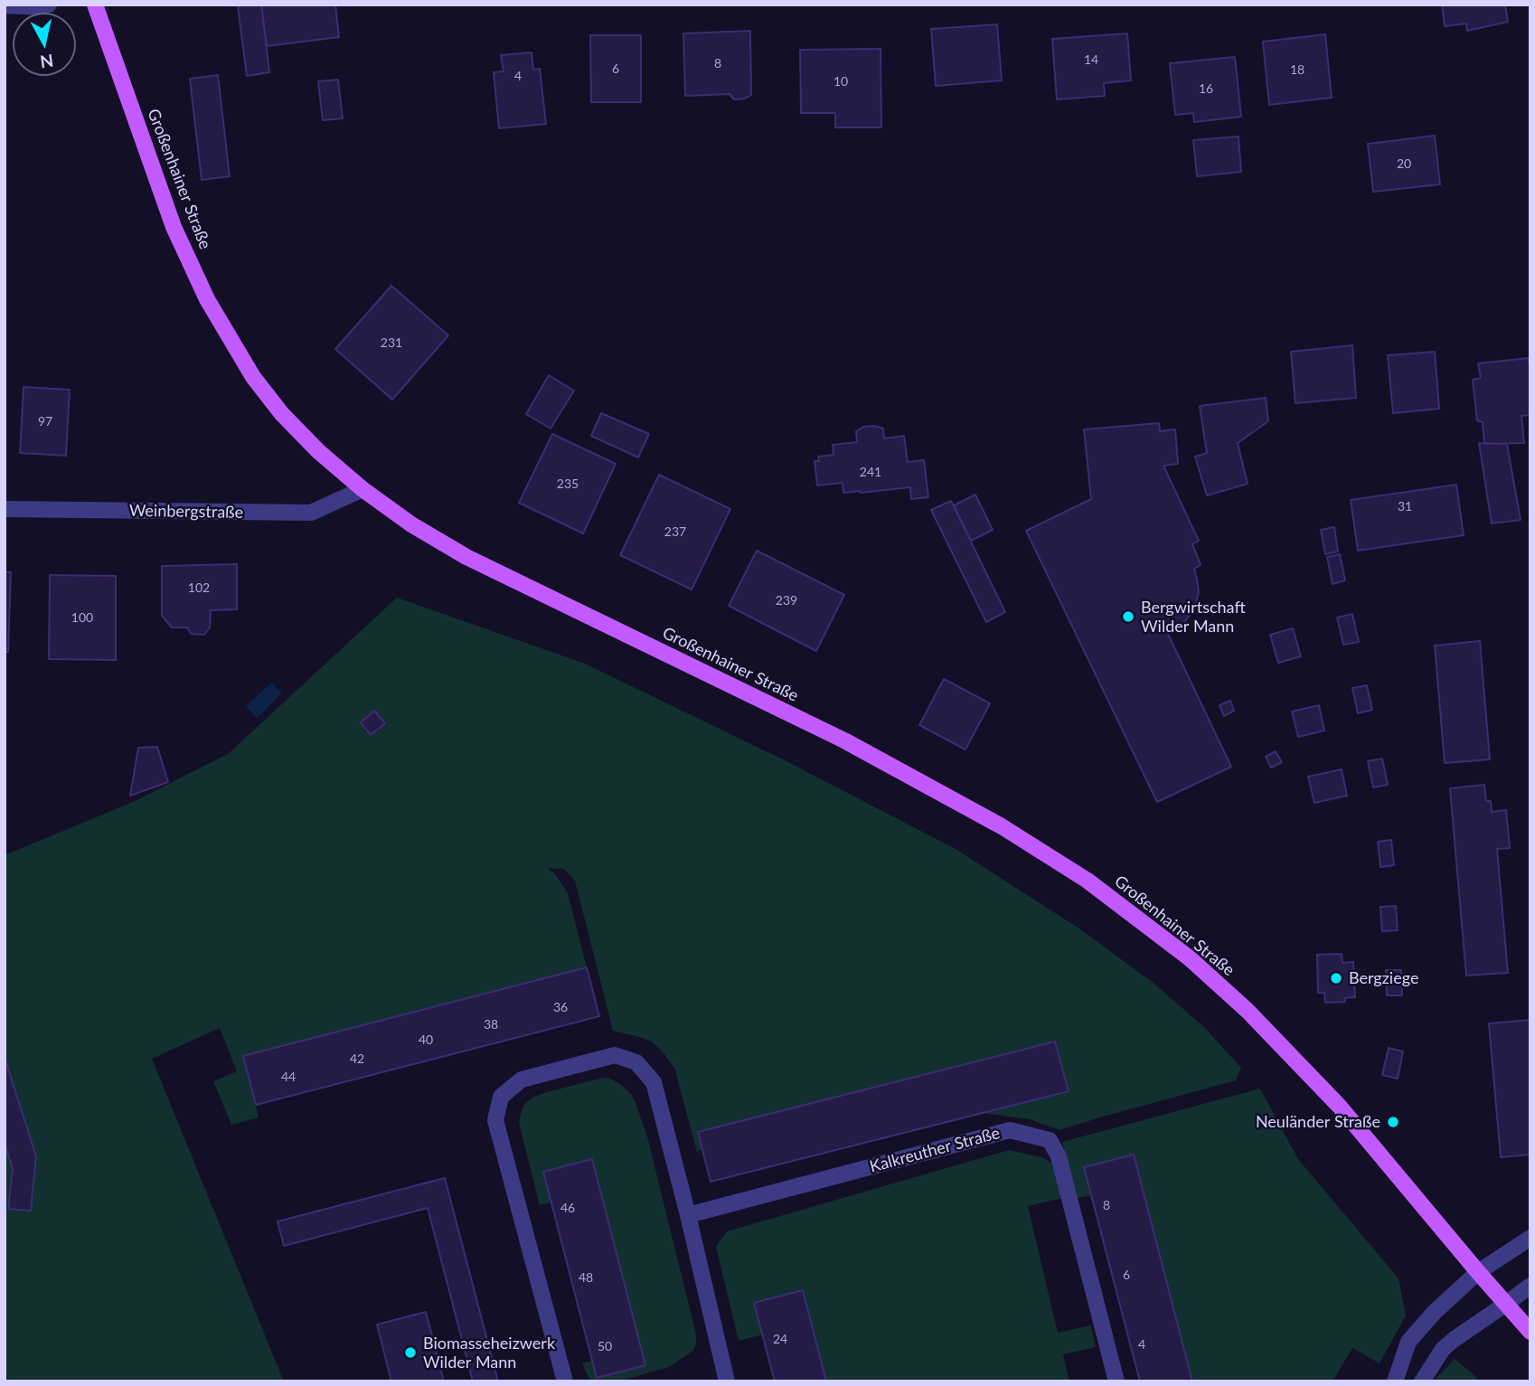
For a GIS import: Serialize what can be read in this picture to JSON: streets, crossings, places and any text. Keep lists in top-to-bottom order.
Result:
{
  "streets": {
    "main road": ["Großenhainer Straße"],
    "street": ["Weinbergstraße", "Kalkreuther Straße"]
  },
  "crossings": [
    ["Großenhainer Straße", "Weinbergstraße"]
  ],
  "places": [
    "Bergwirtschaft Wilder Mann",
    "Bergziege",
    "Neuländer Straße",
    "Biomasseheizwerk Wilder Mann"
  ],
  "house_numbers": [
    "14",
    "8",
    "6",
    "18",
    "4",
    "10",
    "16",
    "20",
    "231",
    "97",
    "241",
    "235",
    "31",
    "237",
    "102",
    "239",
    "100",
    "36",
    "38",
    "40",
    "42",
    "44",
    "8",
    "46",
    "6",
    "48",
    "24",
    "4",
    "50"
  ],
  "north": "bottom"
}
